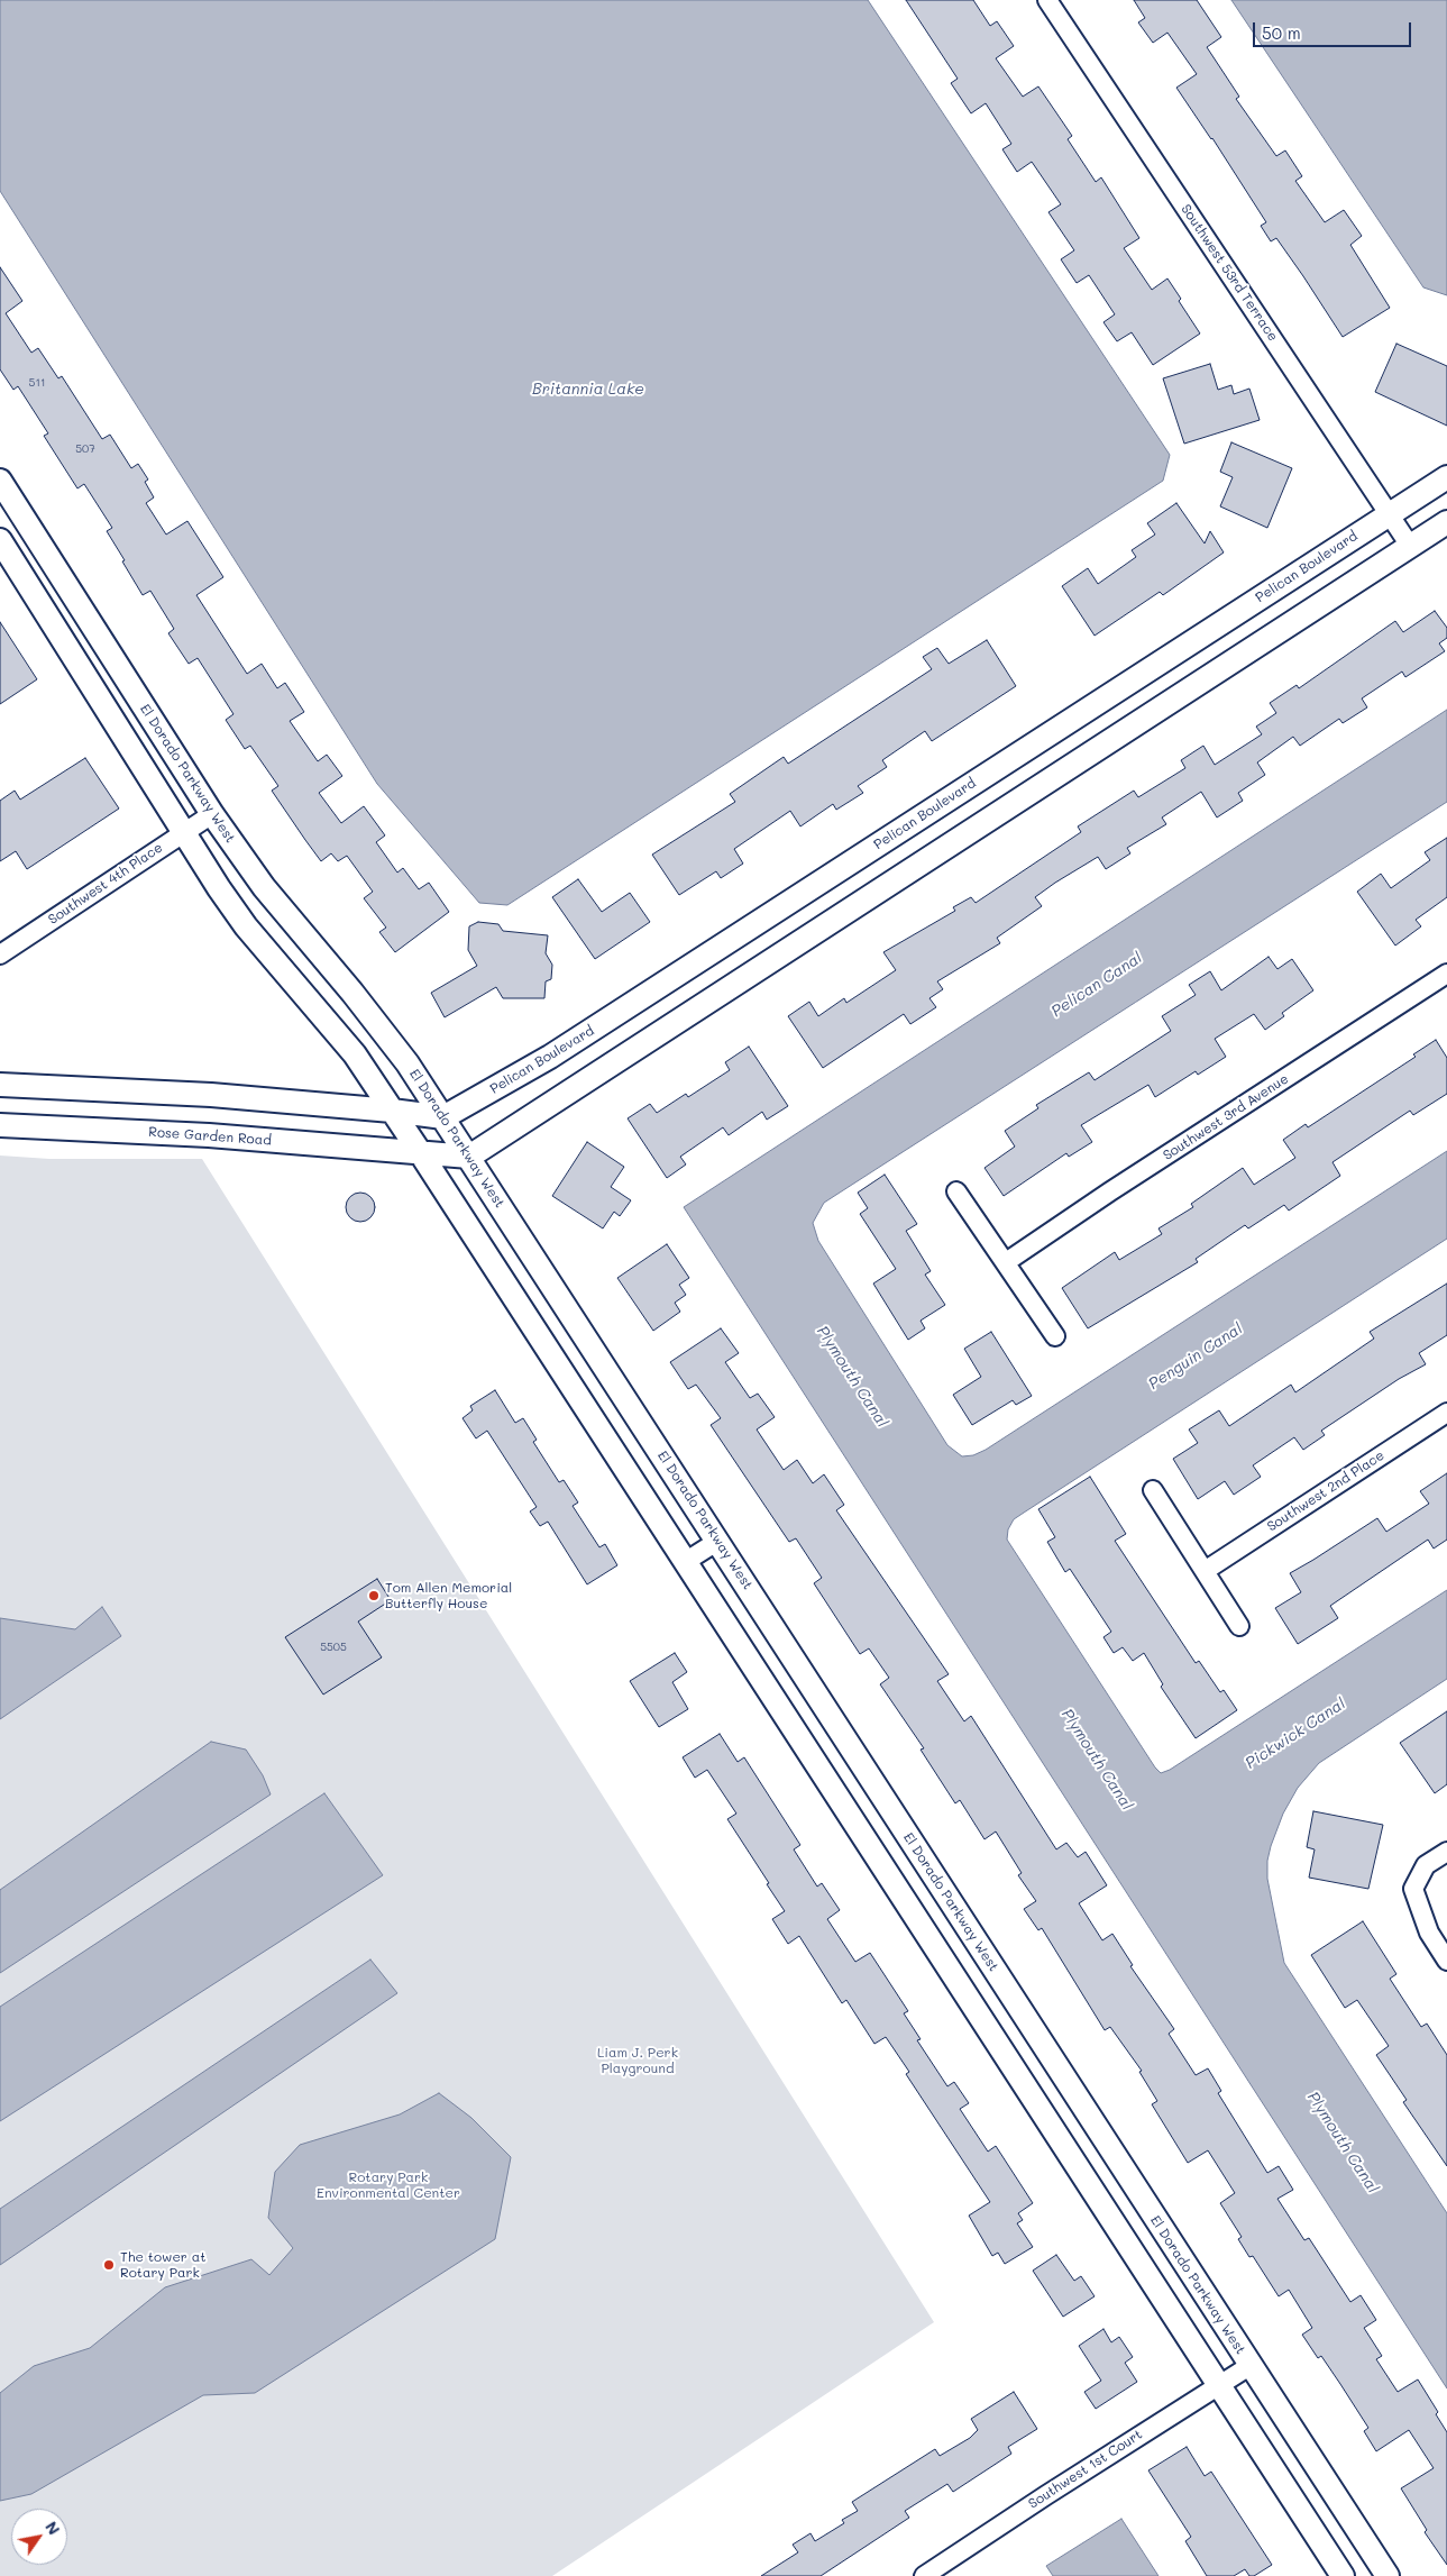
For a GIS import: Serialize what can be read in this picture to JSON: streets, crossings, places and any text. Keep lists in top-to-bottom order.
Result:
{
  "streets": {
    "street": [
      "Southwest 53rd Terrace",
      "Pelican Boulevard",
      "El Dorado Parkway West",
      "Southwest 4th Place",
      "Southwest 3rd Avenue",
      "Rose Garden Road",
      "Southwest 2nd Place",
      "Southwest 1st Court"
    ]
  },
  "crossings": [
    ["Southwest 53rd Terrace", "Pelican Boulevard"],
    ["Pelican Boulevard", "El Dorado Parkway West"],
    ["El Dorado Parkway West", "Southwest 4th Place"],
    ["El Dorado Parkway West", "Southwest 1st Court"]
  ],
  "water": [
    "Britannia Lake",
    "Pelican Canal",
    "Penguin Canal",
    "Plymouth Canal",
    "Pickwick Canal"
  ],
  "parks": ["Liam J. Perk Playground", "Rotary Park Environmental Center"],
  "places": ["Tom Allen Memorial Butterfly House", "The tower at Rotary Park"],
  "house_numbers": ["511", "507", "5505"],
  "scale_bar": "50 m",
  "north": "top right"
}
